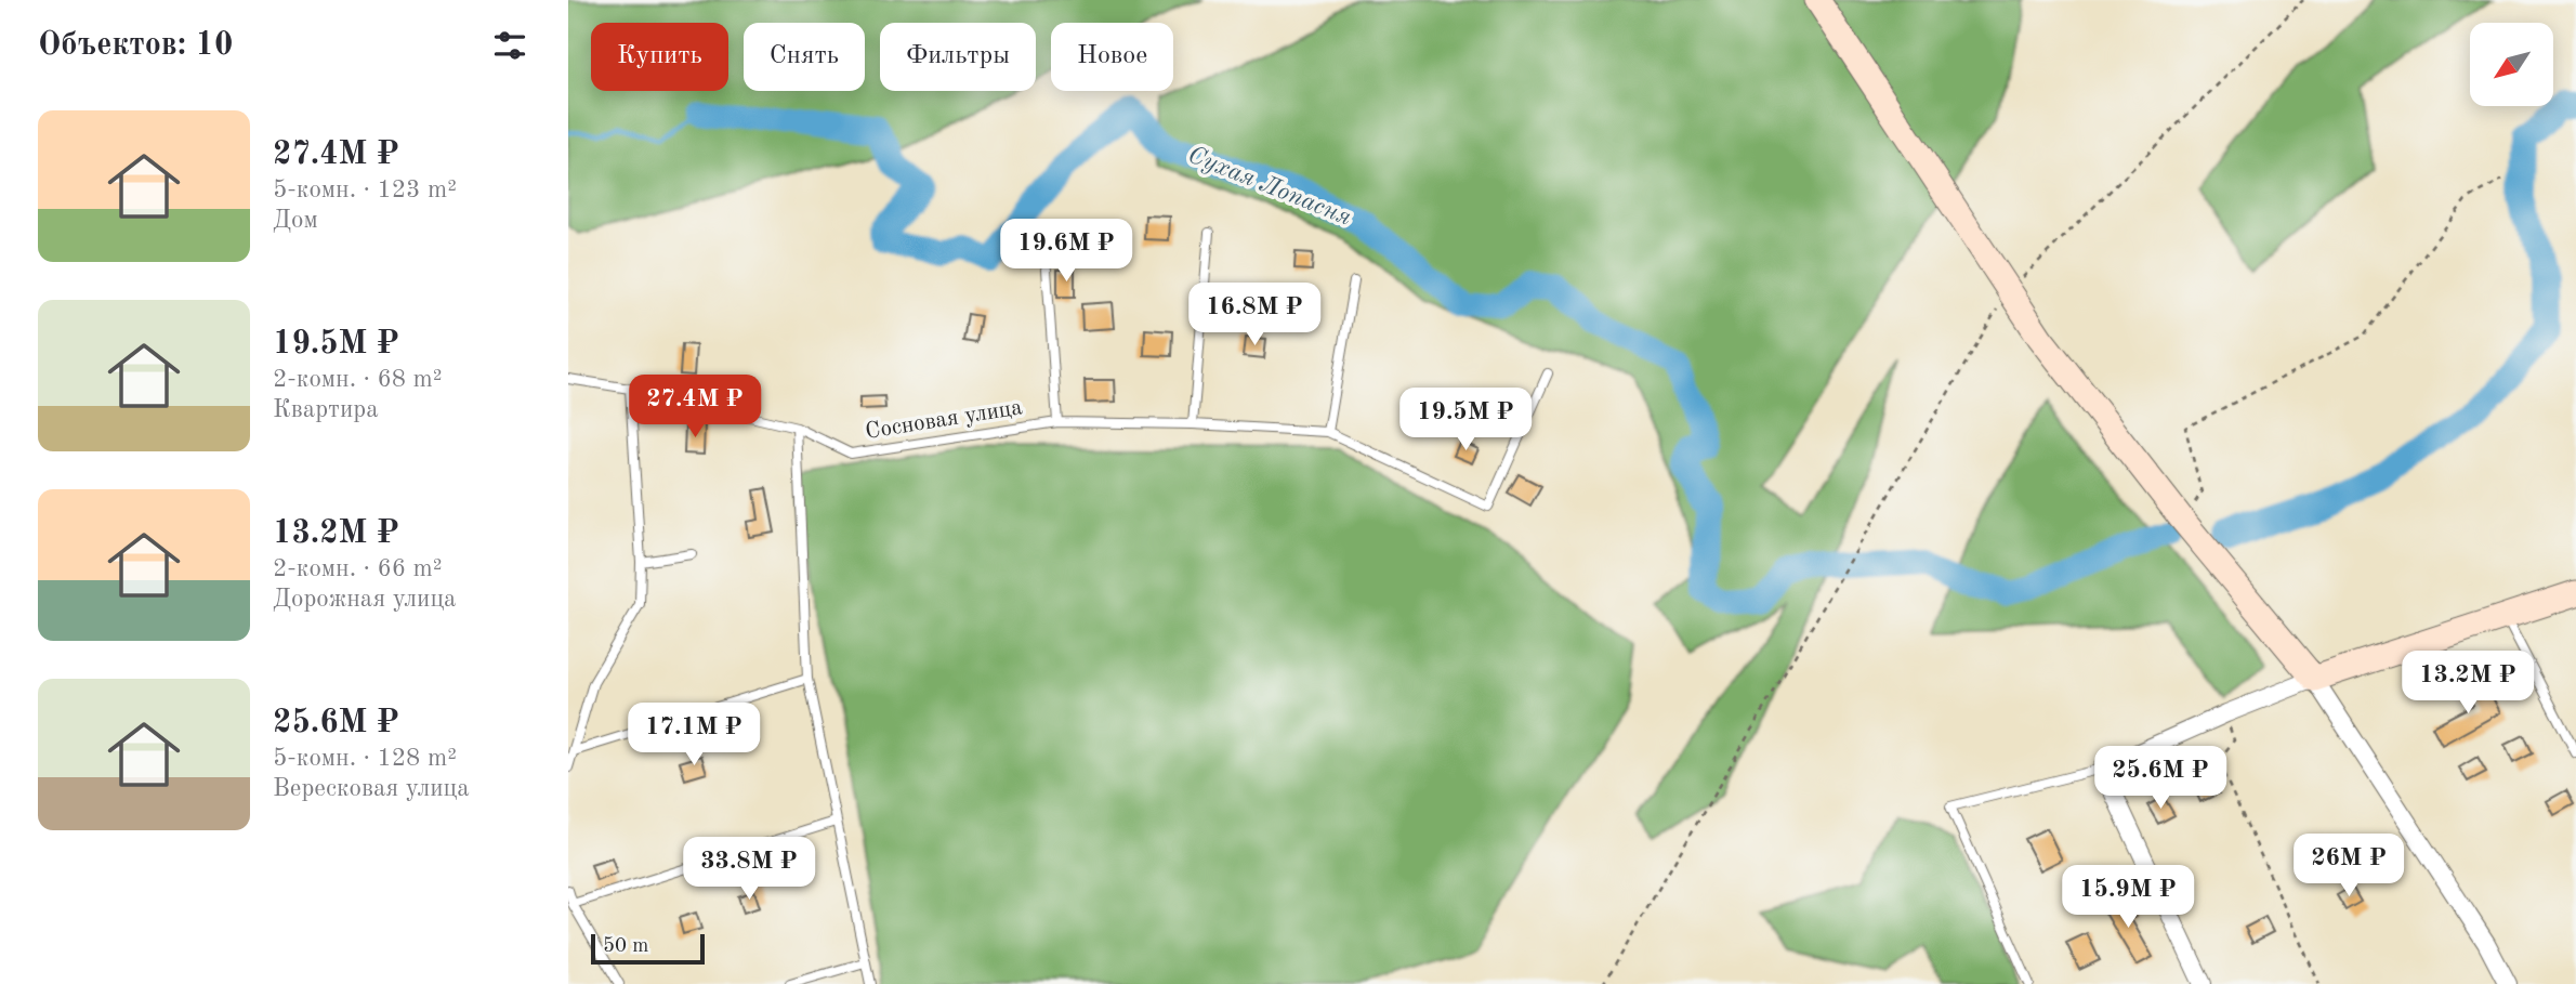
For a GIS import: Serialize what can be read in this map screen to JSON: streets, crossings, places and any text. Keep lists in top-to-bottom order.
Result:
{
  "streets": {
    "lane": ["Сосновая улица"]
  },
  "water": ["Сухая Лопасня"],
  "scale_bar": "50 m",
  "north": "bottom left",
  "page": {
    "heading": "Объектов: 10",
    "chip": [
      "Купить",
      "Снять",
      "Фильтры",
      "Новое"
    ],
    "list": [
      {
        "name": "27.4M ₽",
        "note": "5-комн. · 123 m² · Дом"
      },
      {
        "name": "19.5M ₽",
        "note": "2-комн. · 68 m² · Квартира"
      },
      {
        "name": "13.2M ₽",
        "note": "2-комн. · 66 m² · Дорожная улица"
      },
      {
        "name": "25.6M ₽",
        "note": "5-комн. · 128 m² · Вересковая улица"
      }
    ],
    "price": [
      "19.6M ₽",
      "16.8M ₽",
      "27.4M ₽",
      "19.5M ₽",
      "13.2M ₽",
      "17.1M ₽",
      "25.6M ₽",
      "26M ₽",
      "33.8M ₽",
      "15.9M ₽"
    ],
    "scale": "50 m"
  }
}
